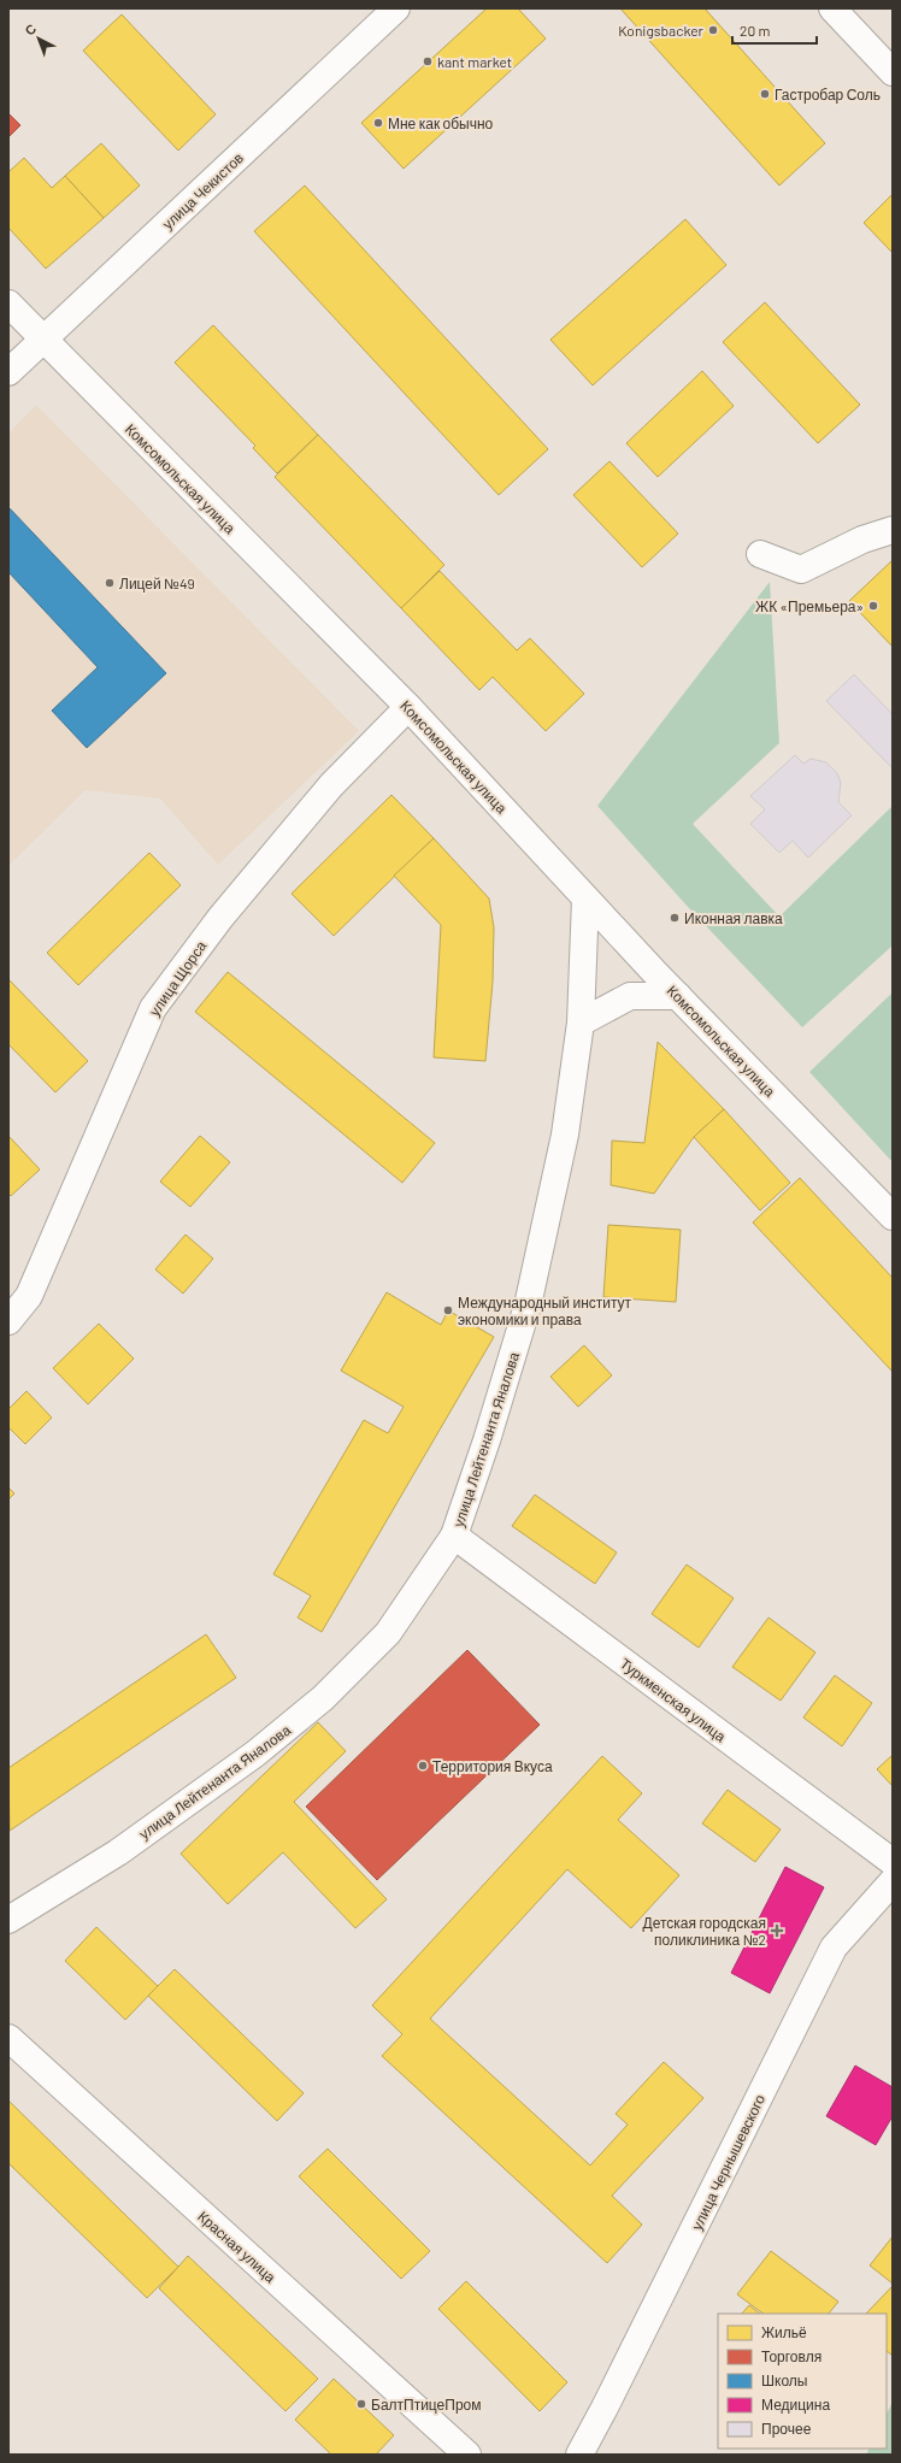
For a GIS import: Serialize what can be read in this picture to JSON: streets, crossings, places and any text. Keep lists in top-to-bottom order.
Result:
{
  "streets": {
    "street": [
      "улица Чекистов",
      "Комсомольская улица",
      "улица Щорса",
      "улица Лейтенанта Яналова",
      "Туркменская улица",
      "улица Чернышевского",
      "Красная улица"
    ]
  },
  "crossings": [
    ["улица Чекистов", "Комсомольская улица"],
    ["Комсомольская улица", "улица Щорса"],
    ["Комсомольская улица", "улица Лейтенанта Яналова"],
    ["улица Лейтенанта Яналова", "Туркменская улица"]
  ],
  "places": {
    "other": [
      "Konigsbacker",
      "kant market",
      "Гастробар Соль",
      "Мне как обычно",
      "Лицей №49",
      "ЖК «Премьера»",
      "Иконная лавка",
      "Международный институт экономики и права",
      "Территория Вкуса",
      "БалтПтицеПром"
    ],
    "health": ["Детская городская поликлиника №2"]
  },
  "legend": [
    "Жильё",
    "Торговля",
    "Школы",
    "Медицина",
    "Прочее"
  ],
  "scale_bar": "20 m",
  "north": "top left"
}
